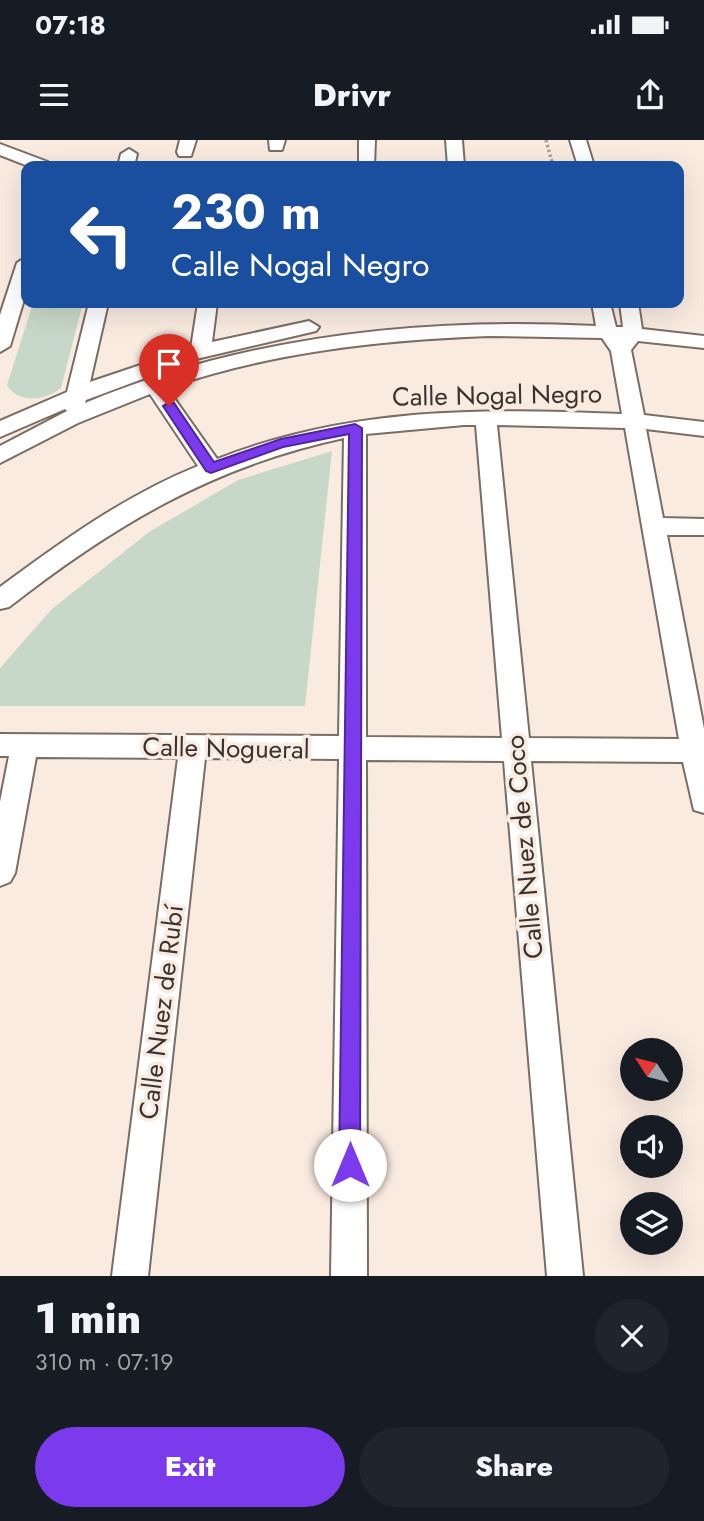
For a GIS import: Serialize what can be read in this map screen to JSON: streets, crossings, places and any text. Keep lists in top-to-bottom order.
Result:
{
  "streets": {
    "street": [
      "Calle Nogal Negro",
      "Calle Nogueral",
      "Calle Nuez de Coco",
      "Calle Nuez de Rubí"
    ]
  },
  "crossings": [
    ["Calle Nogal Negro", "Calle Nuez de Coco"],
    ["Calle Nogueral", "Calle Nuez de Coco"],
    ["Calle Nogueral", "Calle Nuez de Rubí"]
  ],
  "north": "top left",
  "page": {
    "status": "07:18",
    "header": "Drivr",
    "turn": ["230 m", "Calle Nogal Negro"],
    "heading": ["1 min", "310 m · 07:19"],
    "buttons": ["Exit", "Share"]
  }
}
